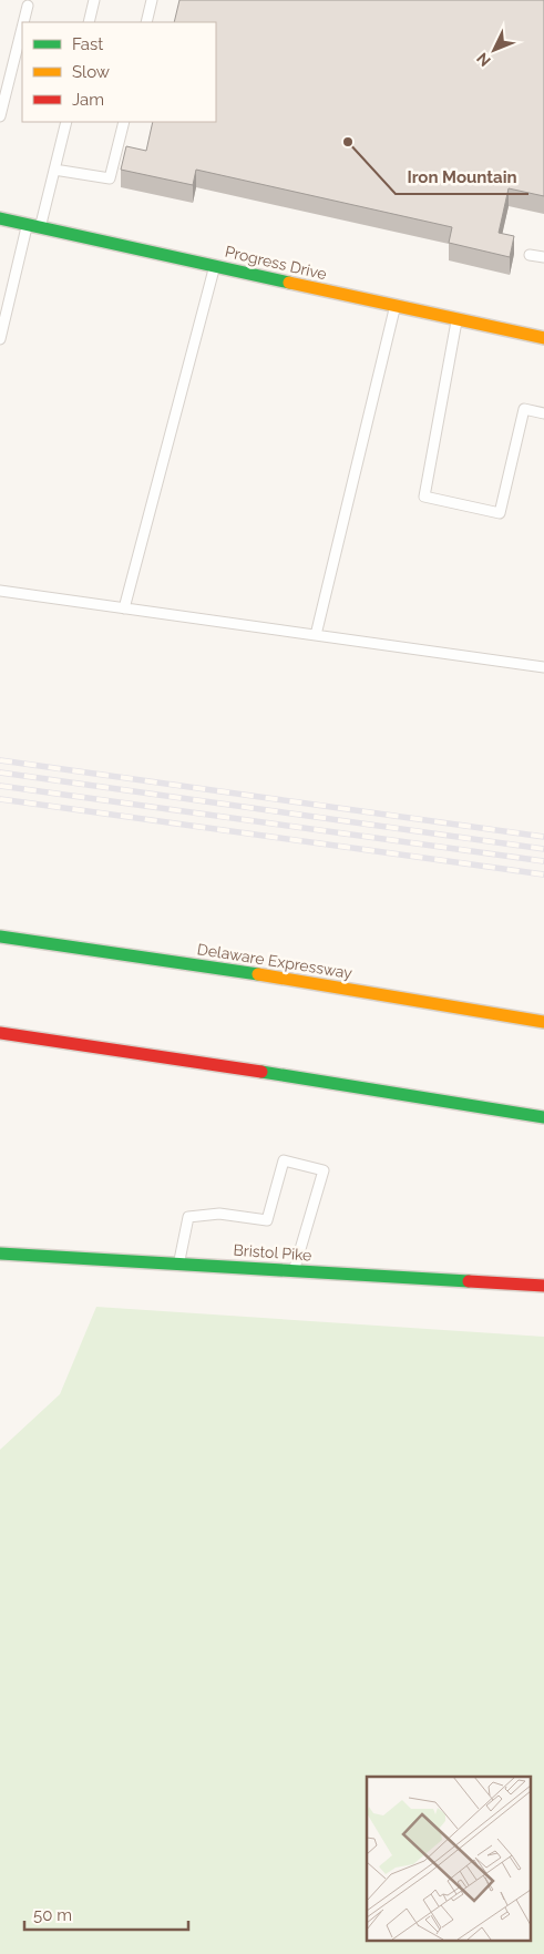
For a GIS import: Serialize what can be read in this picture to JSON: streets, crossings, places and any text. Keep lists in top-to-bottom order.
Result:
{
  "streets": {
    "main road": ["Progress Drive", "Delaware Expressway", "Bristol Pike"]
  },
  "places": ["Iron Mountain"],
  "legend": ["Fast", "Slow", "Jam"],
  "scale_bar": "50 m",
  "north": "bottom left"
}
